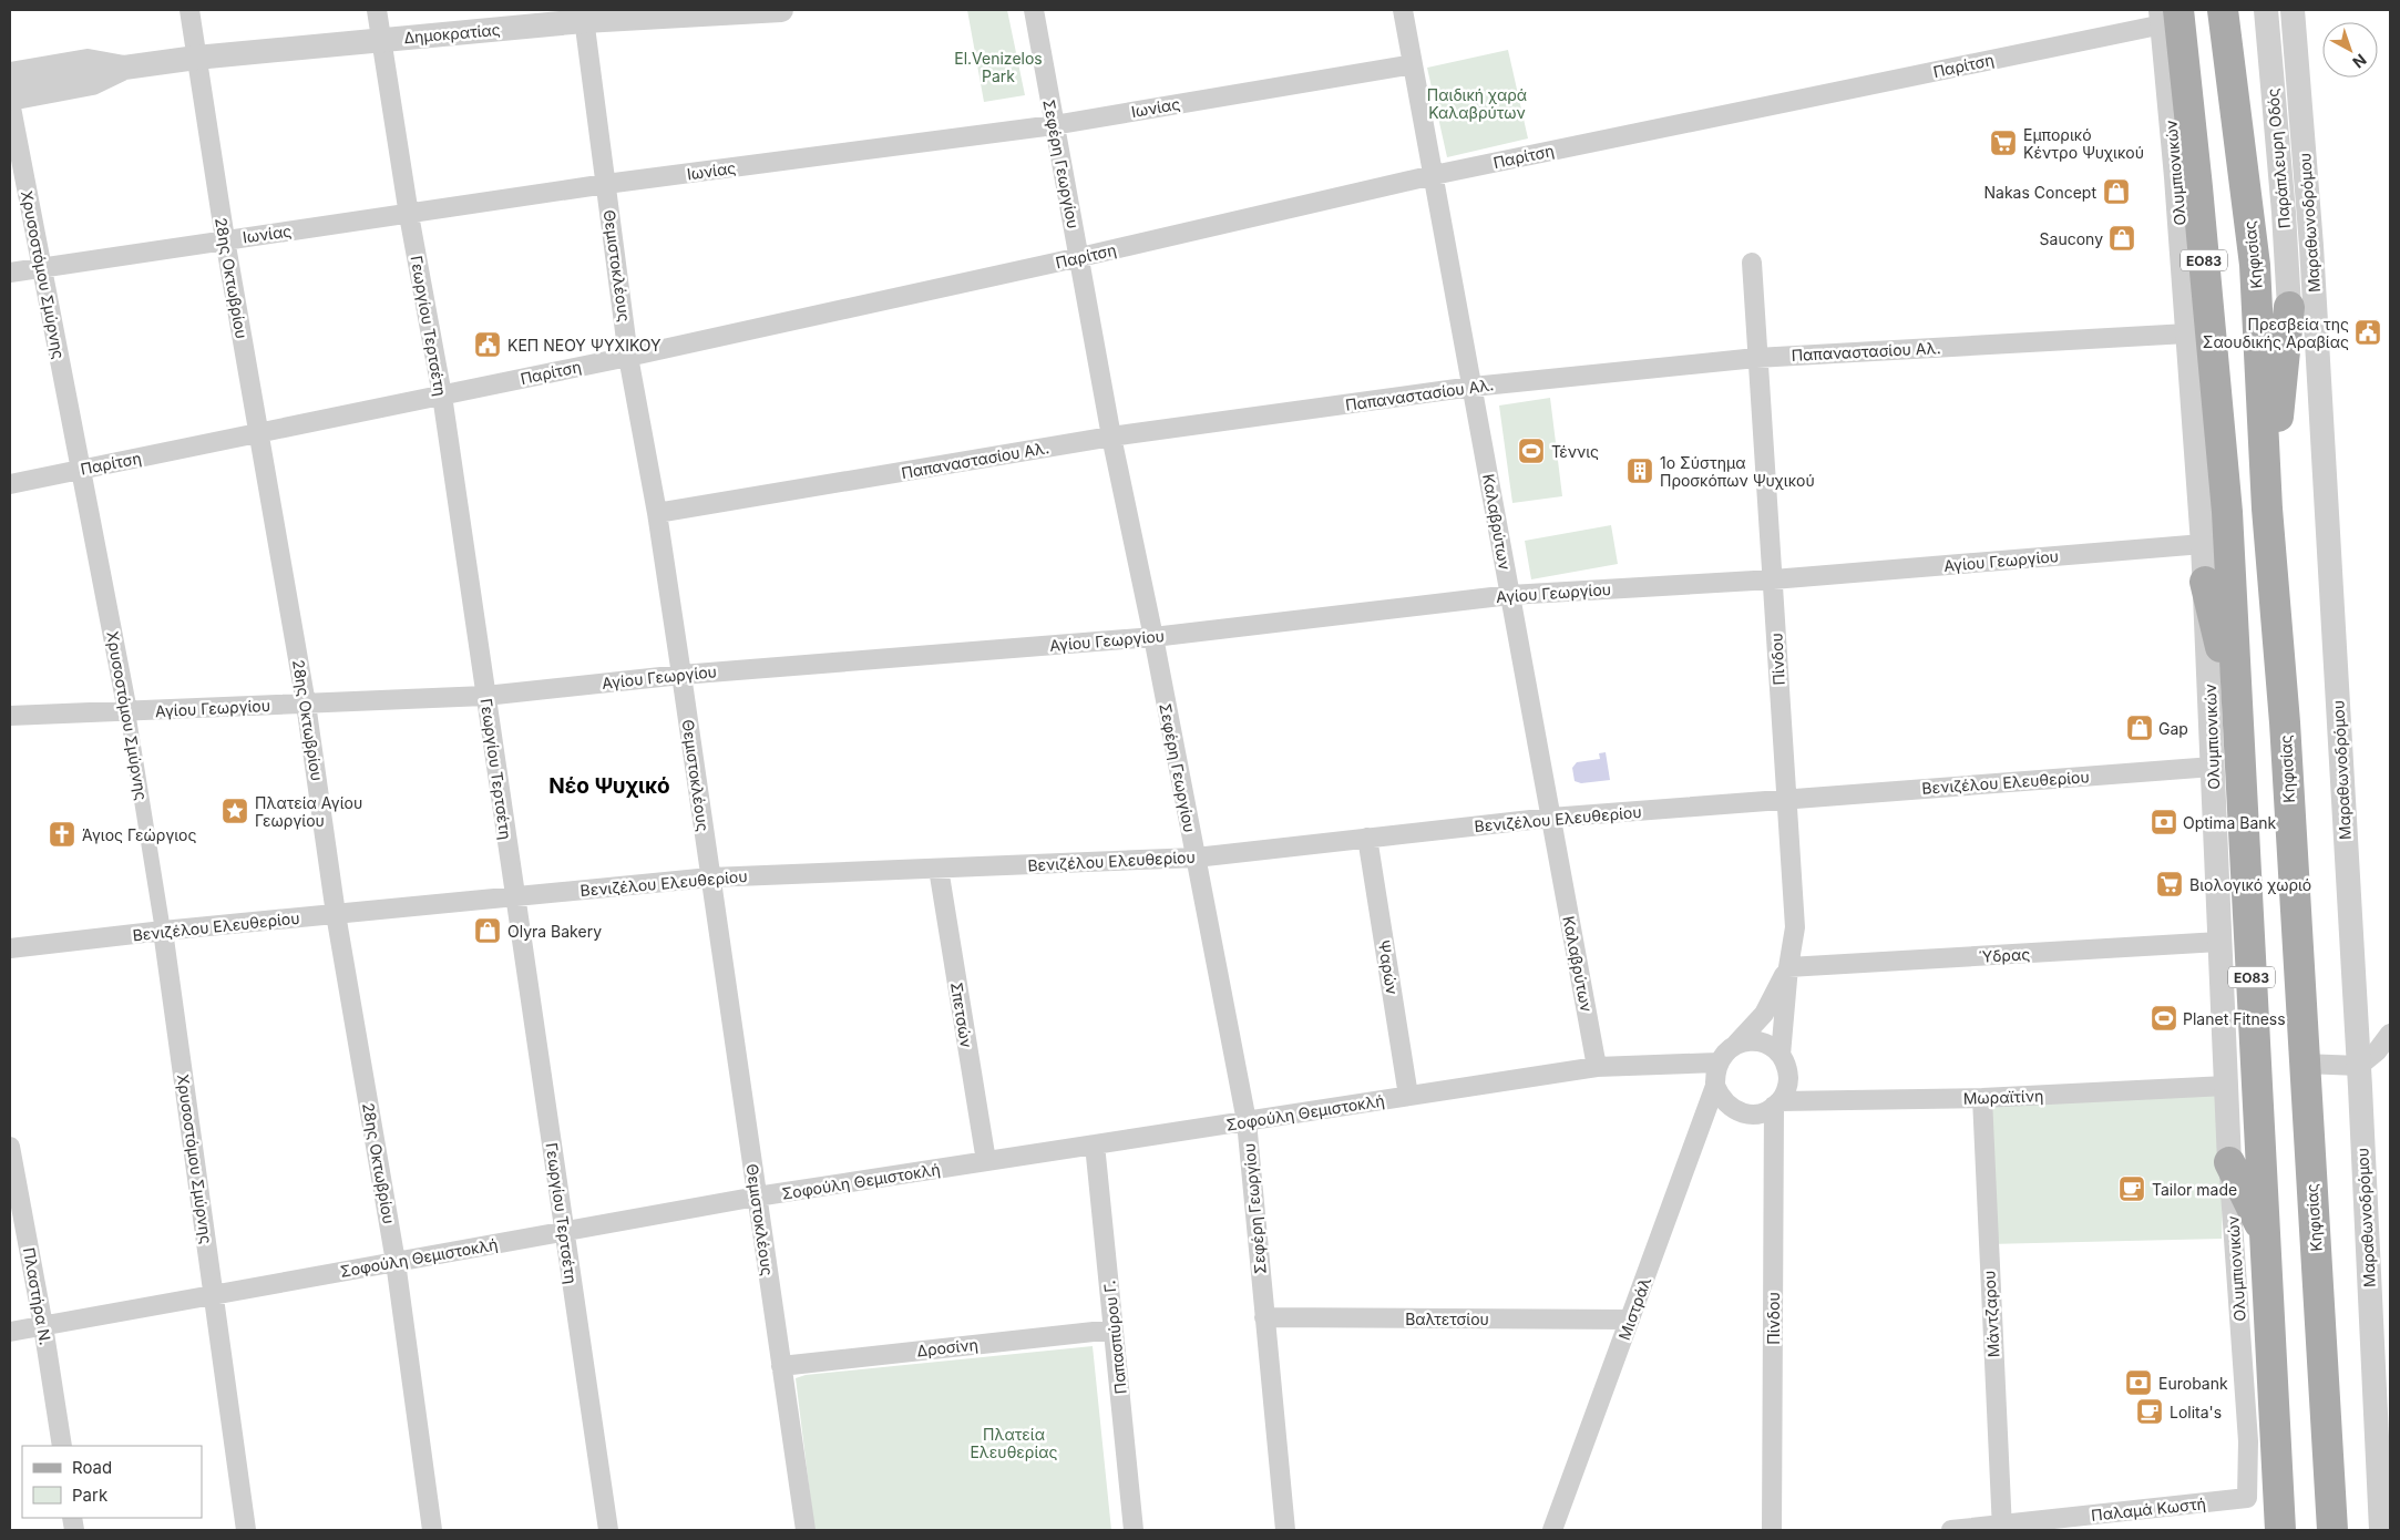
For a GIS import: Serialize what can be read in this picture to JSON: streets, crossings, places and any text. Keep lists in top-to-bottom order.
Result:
{
  "streets": {
    "main road": ["Κηφισίας", "ΕΟ83"],
    "street": [
      "Δημοκρατίας",
      "Παρίτση",
      "Ιωνίας",
      "Παράπλευρη Οδός",
      "Σεφέρη Γεωργίου",
      "Ολυμπιονικών",
      "Μαραθωνοδρόμου",
      "Θεμιστοκλέους",
      "Χρυσοστόμου Σμύρνης",
      "28ης Οκτωβρίου",
      "Γεωργίου Τερτσέτη",
      "Παπαναστασίου Αλ.",
      "Καλαβρύτων",
      "Αγίου Γεωργίου",
      "Πίνδου",
      "Βενιζέλου Ελευθερίου",
      "Ύδρας",
      "Ψαρών",
      "Σπετσών",
      "Μωραϊτίνη",
      "Σοφούλη Θεμιστοκλή",
      "Πλαστήρα Ν.",
      "Μιστράλ",
      "Μάντζαρου",
      "Βαλτετσίου",
      "Παπασπύρου Γ.",
      "Δροσίνη",
      "Παλαμά Κωστή"
    ]
  },
  "crossings": [
    ["Δημοκρατίας", "Θεμιστοκλέους"],
    ["Δημοκρατίας", "Χρυσοστόμου Σμύρνης"],
    ["Δημοκρατίας", "28ης Οκτωβρίου"],
    ["Δημοκρατίας", "Γεωργίου Τερτσέτη"],
    ["Παρίτση", "Σεφέρη Γεωργίου"],
    ["Παρίτση", "Ολυμπιονικών"],
    ["Παρίτση", "ΕΟ83"],
    ["Παρίτση", "Θεμιστοκλέους"],
    ["Παρίτση", "Χρυσοστόμου Σμύρνης"],
    ["Παρίτση", "28ης Οκτωβρίου"],
    ["Παρίτση", "Γεωργίου Τερτσέτη"],
    ["Παρίτση", "Καλαβρύτων"],
    ["Ιωνίας", "Σεφέρη Γεωργίου"],
    ["Ιωνίας", "Θεμιστοκλέους"],
    ["Ιωνίας", "Χρυσοστόμου Σμύρνης"],
    ["Ιωνίας", "28ης Οκτωβρίου"],
    ["Ιωνίας", "Γεωργίου Τερτσέτη"],
    ["Ιωνίας", "Καλαβρύτων"],
    ["Σεφέρη Γεωργίου", "Παπαναστασίου Αλ."],
    ["Σεφέρη Γεωργίου", "Αγίου Γεωργίου"],
    ["Σεφέρη Γεωργίου", "Βενιζέλου Ελευθερίου"],
    ["Σεφέρη Γεωργίου", "Σοφούλη Θεμιστοκλή"],
    ["Σεφέρη Γεωργίου", "Βαλτετσίου"],
    ["Ολυμπιονικών", "ΕΟ83"],
    ["Ολυμπιονικών", "Παπαναστασίου Αλ."],
    ["Ολυμπιονικών", "Αγίου Γεωργίου"],
    ["Ολυμπιονικών", "Βενιζέλου Ελευθερίου"],
    ["Ολυμπιονικών", "Ύδρας"],
    ["Ολυμπιονικών", "Μωραϊτίνη"],
    ["Ολυμπιονικών", "Παλαμά Κωστή"],
    ["Θεμιστοκλέους", "Παπαναστασίου Αλ."],
    ["Θεμιστοκλέους", "Αγίου Γεωργίου"],
    ["Θεμιστοκλέους", "Βενιζέλου Ελευθερίου"],
    ["Θεμιστοκλέους", "Σοφούλη Θεμιστοκλή"],
    ["Θεμιστοκλέους", "Δροσίνη"],
    ["Χρυσοστόμου Σμύρνης", "Αγίου Γεωργίου"],
    ["Χρυσοστόμου Σμύρνης", "Βενιζέλου Ελευθερίου"],
    ["Χρυσοστόμου Σμύρνης", "Σοφούλη Θεμιστοκλή"],
    ["28ης Οκτωβρίου", "Αγίου Γεωργίου"],
    ["28ης Οκτωβρίου", "Βενιζέλου Ελευθερίου"],
    ["28ης Οκτωβρίου", "Σοφούλη Θεμιστοκλή"],
    ["Γεωργίου Τερτσέτη", "Αγίου Γεωργίου"],
    ["Γεωργίου Τερτσέτη", "Βενιζέλου Ελευθερίου"],
    ["Γεωργίου Τερτσέτη", "Σοφούλη Θεμιστοκλή"],
    ["Παπαναστασίου Αλ.", "Καλαβρύτων"],
    ["Παπαναστασίου Αλ.", "Πίνδου"],
    ["Καλαβρύτων", "Αγίου Γεωργίου"],
    ["Καλαβρύτων", "Βενιζέλου Ελευθερίου"],
    ["Καλαβρύτων", "Σοφούλη Θεμιστοκλή"],
    ["Αγίου Γεωργίου", "Πίνδου"],
    ["Πίνδου", "Βενιζέλου Ελευθερίου"],
    ["Πίνδου", "Ύδρας"],
    ["Πίνδου", "Μωραϊτίνη"],
    ["Πίνδου", "Σοφούλη Θεμιστοκλή"],
    ["Πίνδου", "Μιστράλ"],
    ["Βενιζέλου Ελευθερίου", "Ψαρών"],
    ["Βενιζέλου Ελευθερίου", "Σπετσών"],
    ["Ψαρών", "Σοφούλη Θεμιστοκλή"],
    ["Σπετσών", "Σοφούλη Θεμιστοκλή"],
    ["Μωραϊτίνη", "Σοφούλη Θεμιστοκλή"],
    ["Μωραϊτίνη", "Μιστράλ"],
    ["Μωραϊτίνη", "Μάντζαρου"],
    ["Σοφούλη Θεμιστοκλή", "Πλαστήρα Ν."],
    ["Σοφούλη Θεμιστοκλή", "Μιστράλ"],
    ["Σοφούλη Θεμιστοκλή", "Παπασπύρου Γ."],
    ["Μιστράλ", "Βαλτετσίου"],
    ["Μάντζαρου", "Παλαμά Κωστή"],
    ["Παπασπύρου Γ.", "Δροσίνη"]
  ],
  "districts": ["Νέο Ψυχικό"],
  "parks": ["El.Venizelos Park", "Παιδική χαρά Καλαβρύτων", "Πλατεία Ελευθερίας"],
  "places": {
    "supermarket": ["Εμπορικό Κέντρο Ψυχικού", "Βιολογικό χωριό"],
    "shop": [
      "Nakas Concept",
      "Saucony",
      "Gap",
      "Olyra Bakery"
    ],
    "public building": ["Πρεσβεία της Σαουδικής Αραβίας", "ΚΕΠ ΝΕΟΥ ΨΥΧΙΚΟΥ"],
    "sports": ["Τέννις", "Planet Fitness"],
    "building": ["1ο Σύστημα Προσκόπων Ψυχικού"],
    "place": ["Πλατεία Αγίου Γεωργίου"],
    "bank": ["Optima Bank", "Eurobank"],
    "church": ["Άγιος Γεώργιος"],
    "cafe": ["Tailor made", "Lolita's"]
  },
  "legend": ["Road", "Park"],
  "north": "bottom right"
}
